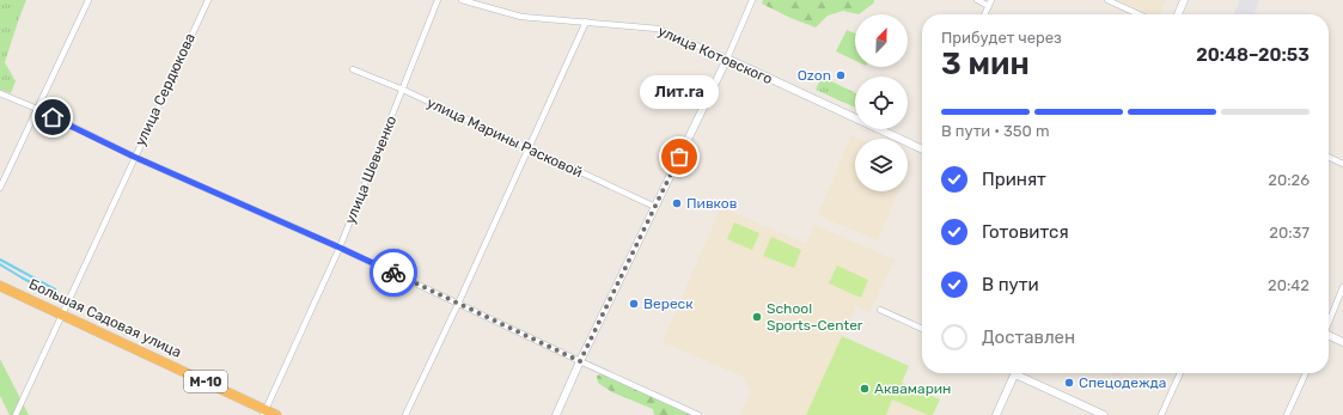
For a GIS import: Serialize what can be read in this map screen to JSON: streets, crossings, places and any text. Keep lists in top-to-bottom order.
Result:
{
  "streets": {
    "highway": ["Большая Садовая улица", "М-10"],
    "street": [
      "улица Котовского",
      "улица Сердюкова",
      "улица Марины Расковой",
      "улица Шевченко"
    ]
  },
  "crossings": [
    ["улица Сердюкова", "Большая Садовая улица"],
    ["улица Марины Расковой", "улица Шевченко"],
    ["улица Шевченко", "Большая Садовая улица"]
  ],
  "places": [
    "Ozon",
    "Лит.ra",
    "Пивков",
    "Вереск",
    "School Sports-Center",
    "Спецодежда",
    "Аквамарин"
  ],
  "north": "top right",
  "page": {
    "heading": ["3 мин", "Прибудет через", "20:48–20:53"],
    "bubble": "Лит.ra",
    "bar": "В пути · 350 m",
    "list": [
      ["Принят", "20:26"],
      ["Готовится", "20:37"],
      ["В пути", "20:42"],
      "Доставлен"
    ]
  }
}
